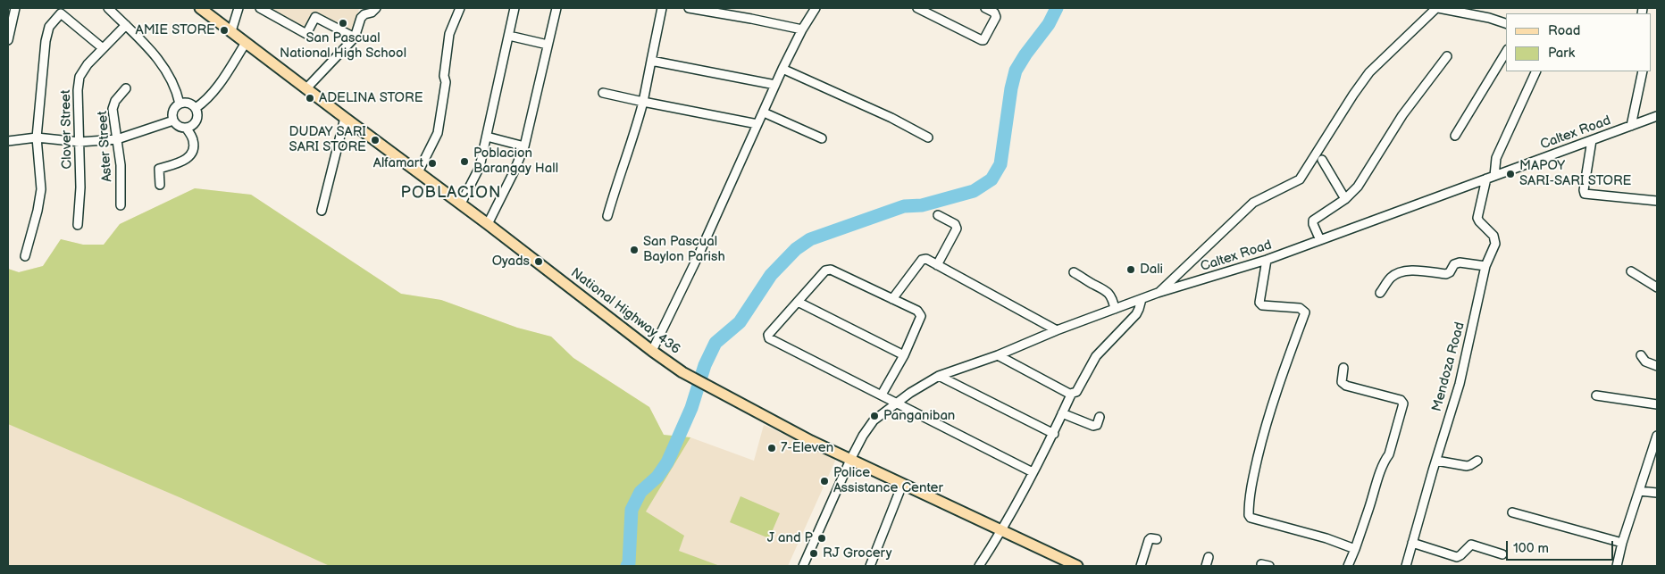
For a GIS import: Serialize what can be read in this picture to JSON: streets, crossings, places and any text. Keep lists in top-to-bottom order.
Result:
{
  "streets": {
    "main road": ["National Highway 436"],
    "street": [
      "Clover Street",
      "Caltex Road",
      "Aster Street",
      "Mendoza Road"
    ]
  },
  "crossings": [
    ["Caltex Road", "National Highway 436"],
    ["Caltex Road", "Mendoza Road"]
  ],
  "districts": ["POBLACION"],
  "places": [
    "San Pascual National High School",
    "AMIE STORE",
    "ADELINA STORE",
    "DUDAY SARI SARI STORE",
    "Poblacion Barangay Hall",
    "Alfamart",
    "MAPOY SARI-SARI STORE",
    "San Pascual Baylon Parish",
    "Oyads",
    "Dali",
    "Panganiban",
    "7-Eleven",
    "Police Assistance Center",
    "J and P",
    "RJ Grocery"
  ],
  "legend": ["Road", "Park"],
  "scale_bar": "100 m"
}
